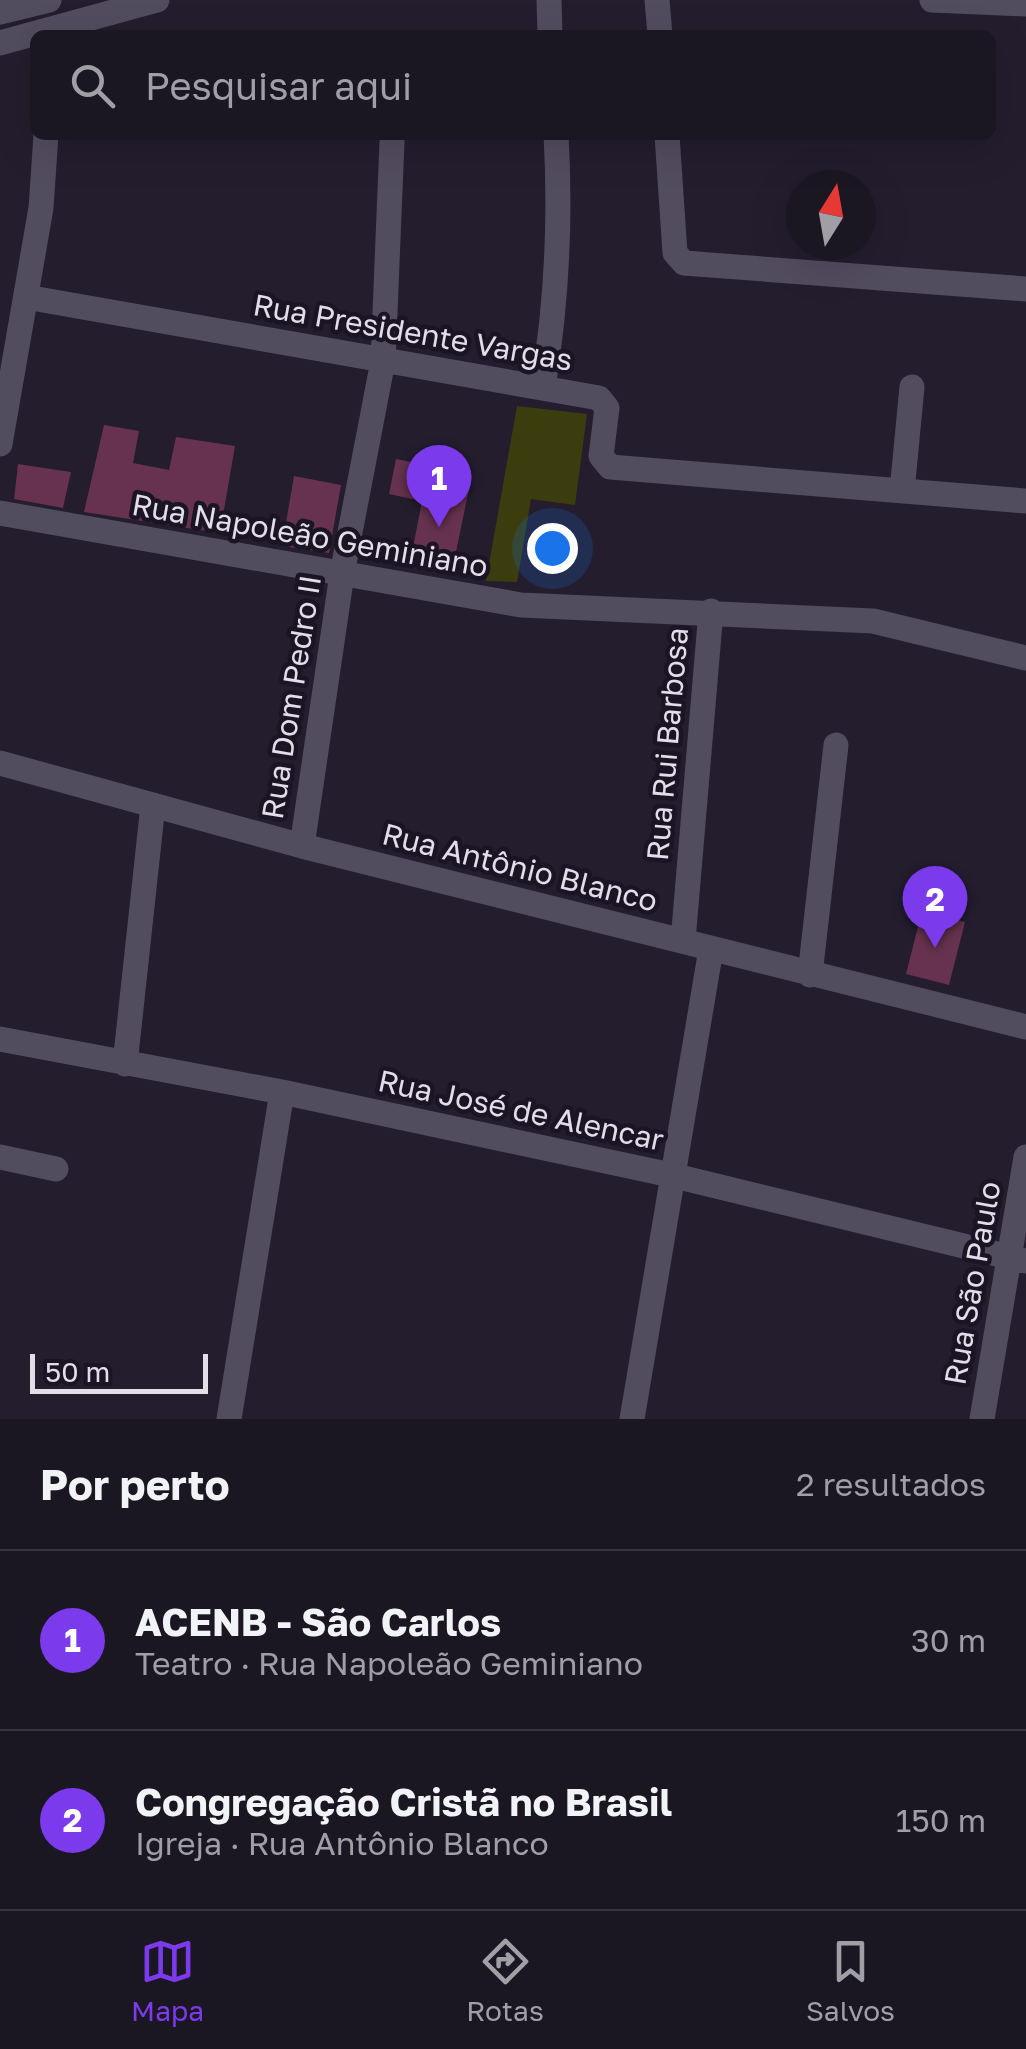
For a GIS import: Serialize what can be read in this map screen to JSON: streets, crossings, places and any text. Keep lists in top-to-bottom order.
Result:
{
  "streets": {
    "street": [
      "Rua Presidente Vargas",
      "Rua Napoleão Geminiano",
      "Rua Dom Pedro II",
      "Rua Rui Barbosa",
      "Rua Antônio Blanco",
      "Rua José de Alencar",
      "Rua São Paulo"
    ]
  },
  "crossings": [
    ["Rua Presidente Vargas", "Rua Dom Pedro II"],
    ["Rua Napoleão Geminiano", "Rua Dom Pedro II"],
    ["Rua Napoleão Geminiano", "Rua Rui Barbosa"],
    ["Rua Dom Pedro II", "Rua Antônio Blanco"],
    ["Rua Rui Barbosa", "Rua Antônio Blanco"],
    ["Rua José de Alencar", "Rua São Paulo"]
  ],
  "scale_bar": "50 m",
  "north": "top",
  "page": {
    "search": "Pesquisar aqui",
    "pins": ["1", "2"],
    "scale": "50 m",
    "heading": ["Por perto", "2 resultados"],
    "list": [
      {
        "mark": "1",
        "name": "ACENB - São Carlos",
        "note": "Teatro · Rua Napoleão Geminiano",
        "value": "30 m"
      },
      {
        "mark": "2",
        "name": "Congregação Cristã no Brasil",
        "note": "Igreja · Rua Antônio Blanco",
        "value": "150 m"
      }
    ],
    "nav": ["Mapa", "Rotas", "Salvos"]
  }
}
